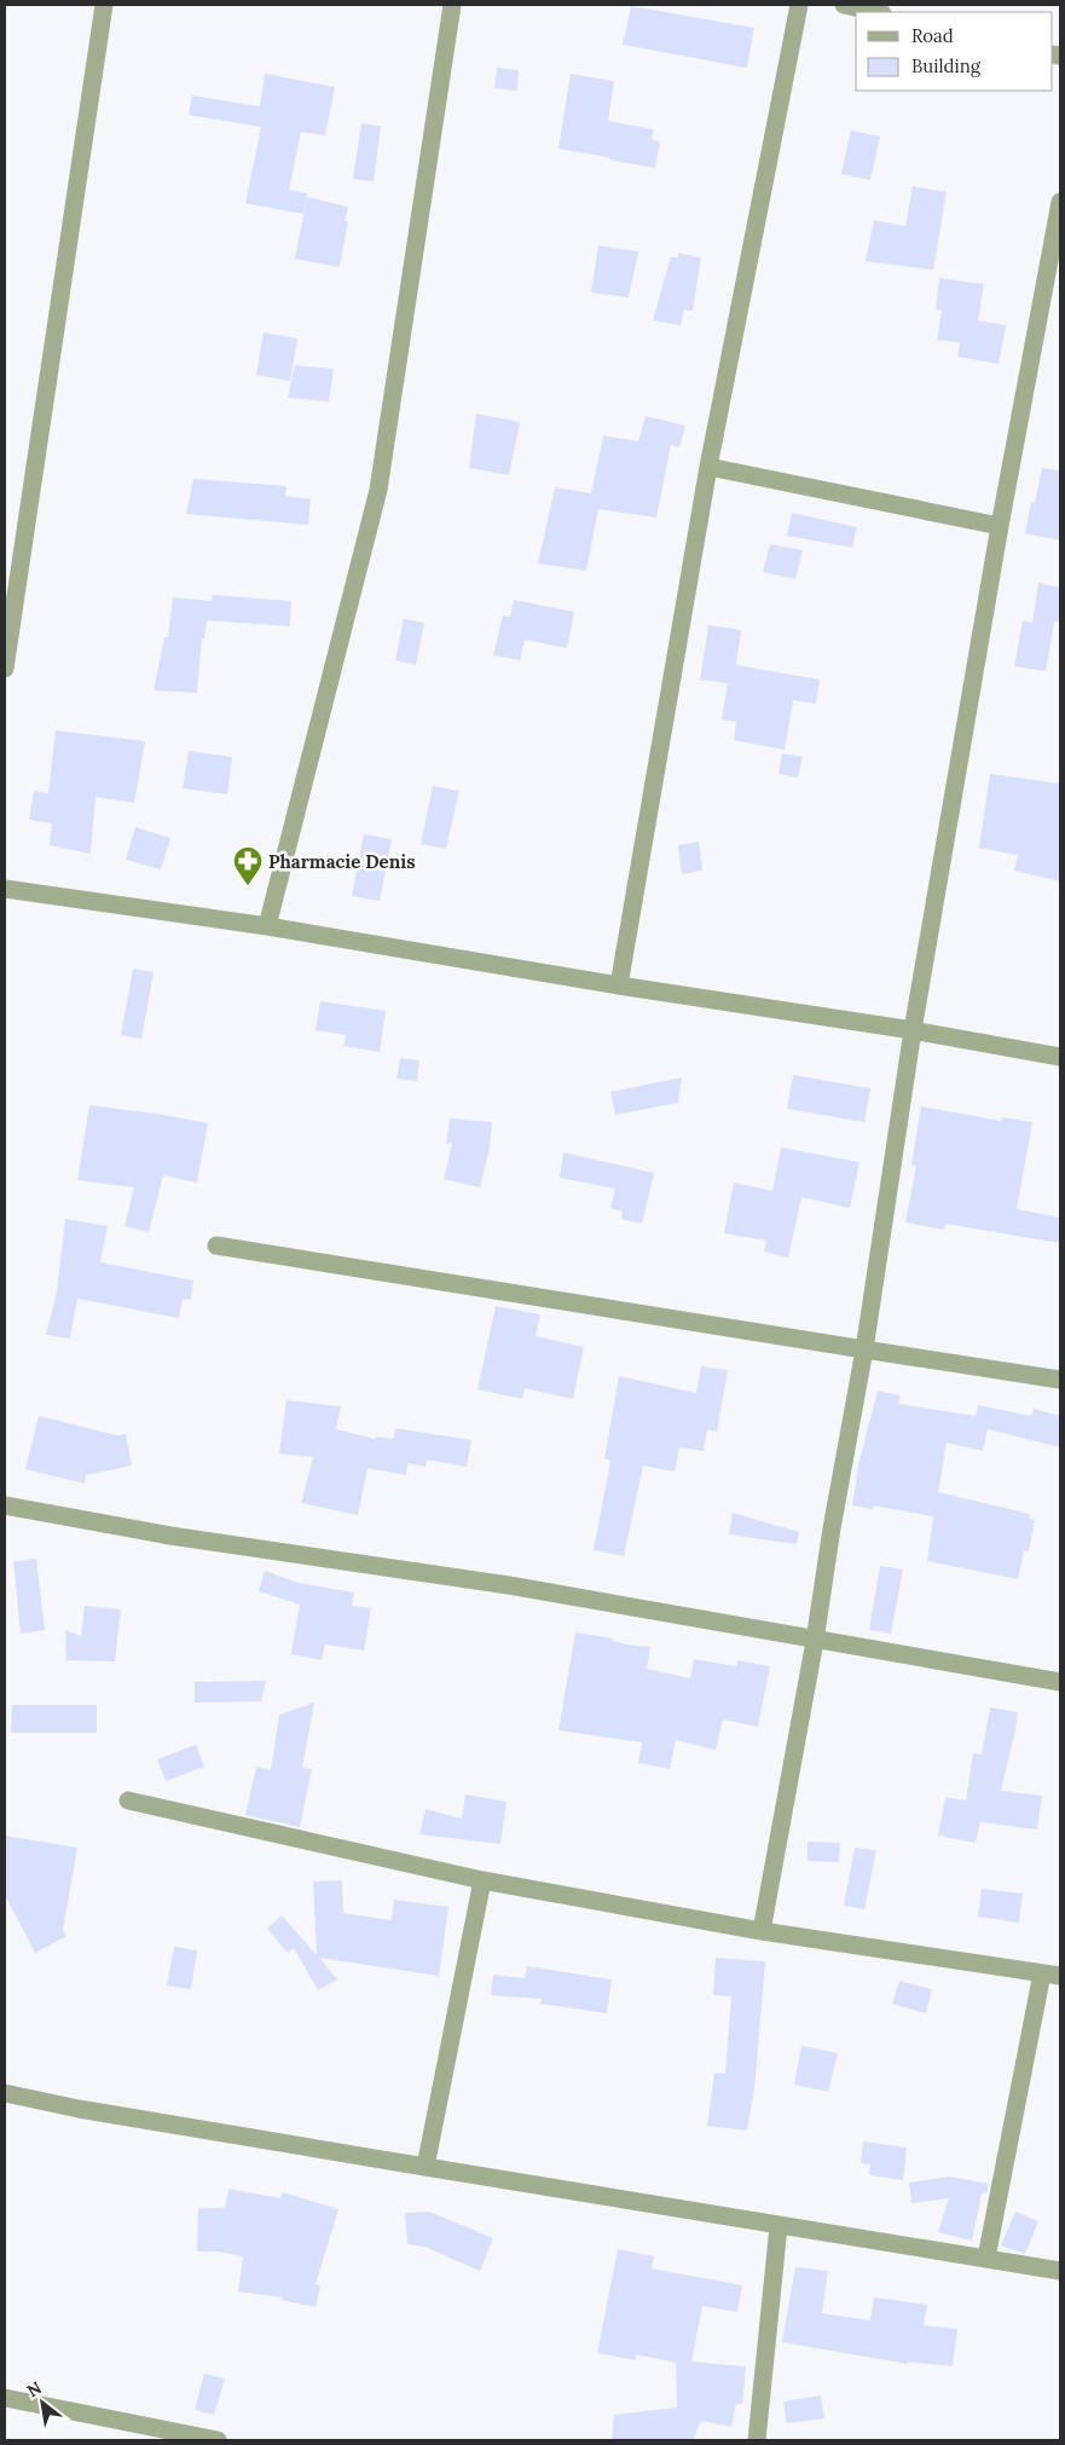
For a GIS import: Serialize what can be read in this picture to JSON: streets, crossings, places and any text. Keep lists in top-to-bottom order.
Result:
{
  "places": {
    "pharmacy": ["Pharmacie Denis"]
  },
  "legend": ["Road", "Building"],
  "north": "top left"
}
